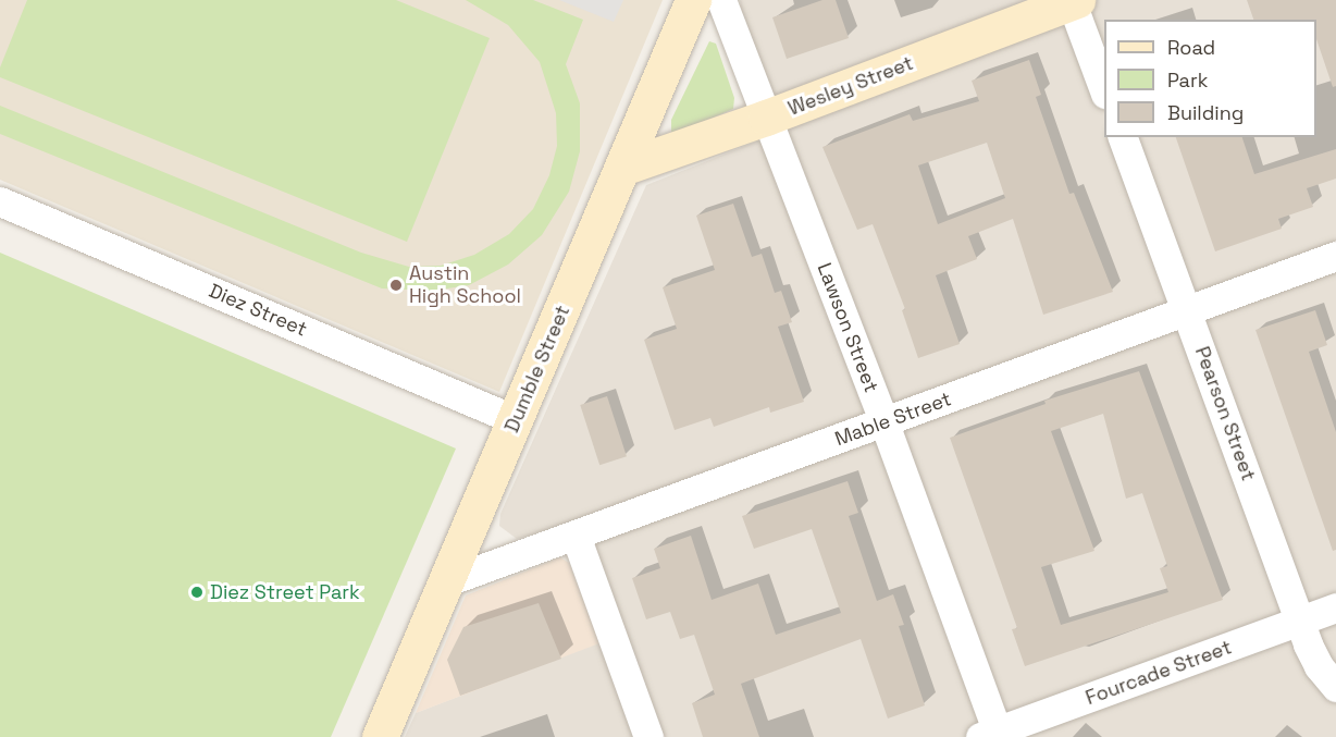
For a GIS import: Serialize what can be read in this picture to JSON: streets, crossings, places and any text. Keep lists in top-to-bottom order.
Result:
{
  "streets": {
    "street": [
      "Wesley Street",
      "Diez Street",
      "Lawson Street",
      "Dumble Street",
      "Pearson Street",
      "Mable Street",
      "Fourcade Street"
    ]
  },
  "crossings": [
    ["Wesley Street", "Lawson Street"],
    ["Wesley Street", "Dumble Street"],
    ["Diez Street", "Dumble Street"],
    ["Lawson Street", "Mable Street"],
    ["Lawson Street", "Fourcade Street"],
    ["Dumble Street", "Mable Street"],
    ["Pearson Street", "Mable Street"],
    ["Pearson Street", "Fourcade Street"]
  ],
  "places": ["Austin High School", "Diez Street Park"],
  "legend": ["Road", "Park", "Building"]
}
